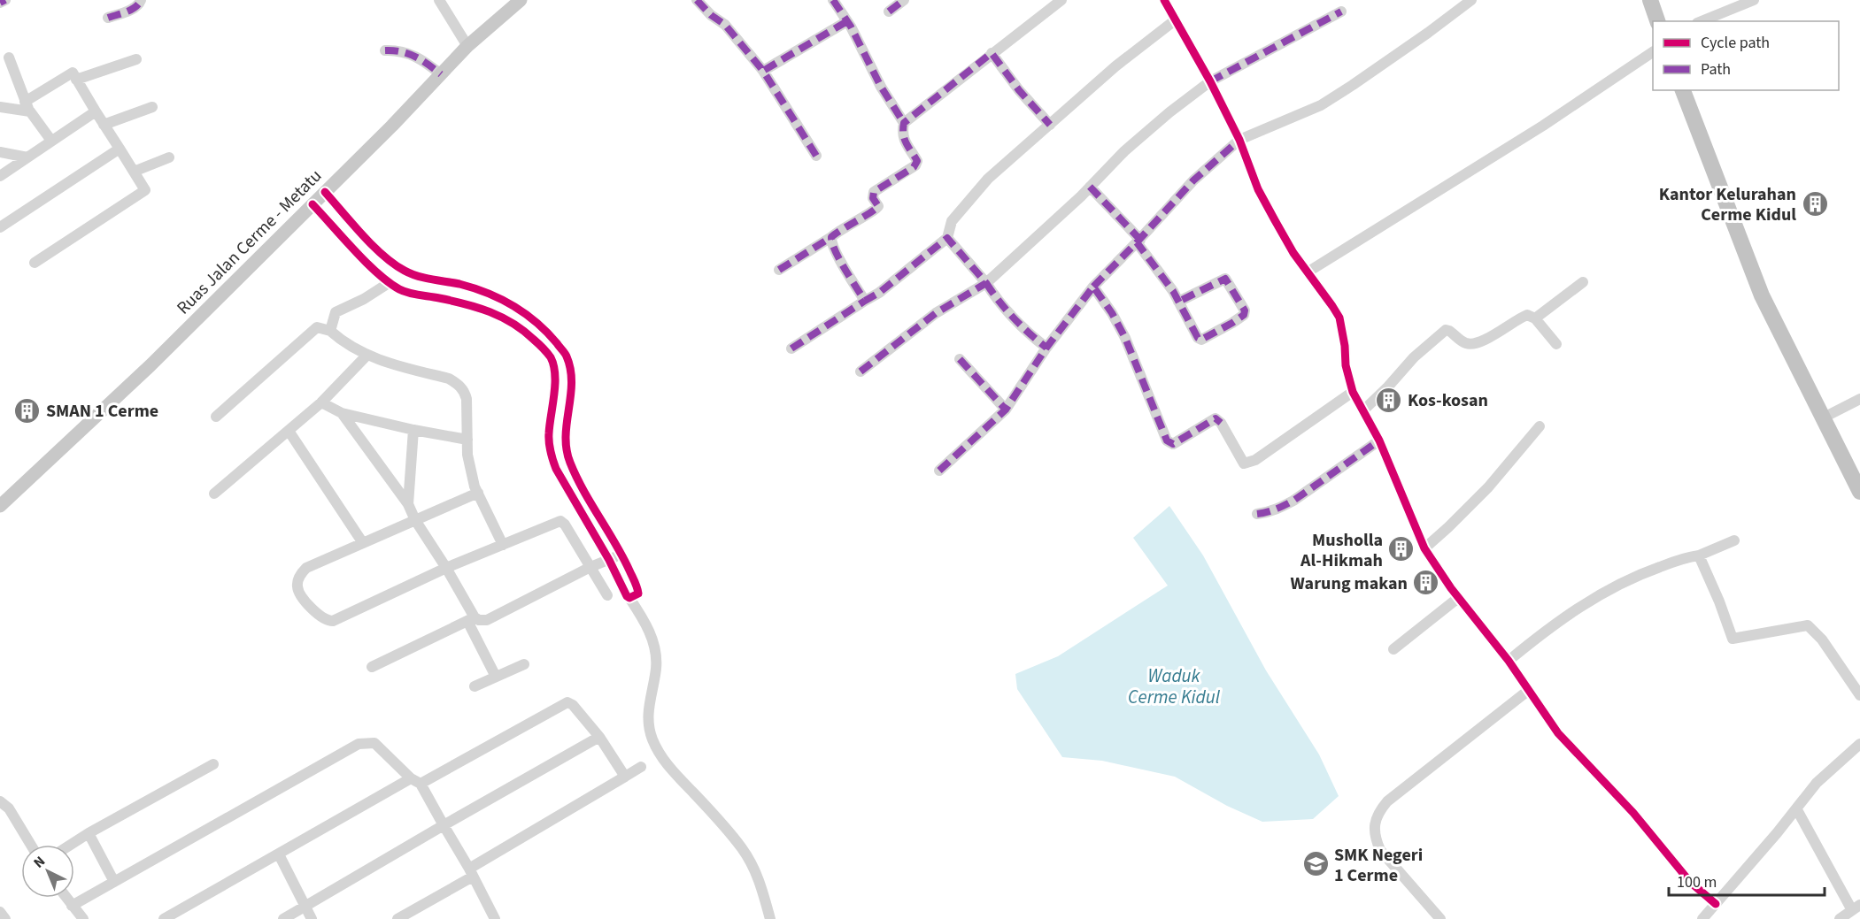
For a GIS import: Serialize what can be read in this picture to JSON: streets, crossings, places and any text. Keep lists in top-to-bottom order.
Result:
{
  "streets": {
    "main road": ["Ruas Jalan Cerme - Metatu"]
  },
  "water": ["Waduk Cerme Kidul"],
  "places": {
    "building": [
      "Kantor Kelurahan Cerme Kidul",
      "Kos-kosan",
      "SMAN 1 Cerme",
      "Musholla Al-Hikmah",
      "Warung makan"
    ],
    "school or university": ["SMK Negeri 1 Cerme"]
  },
  "legend": ["Cycle path", "Path"],
  "scale_bar": "100 m",
  "north": "top left"
}
